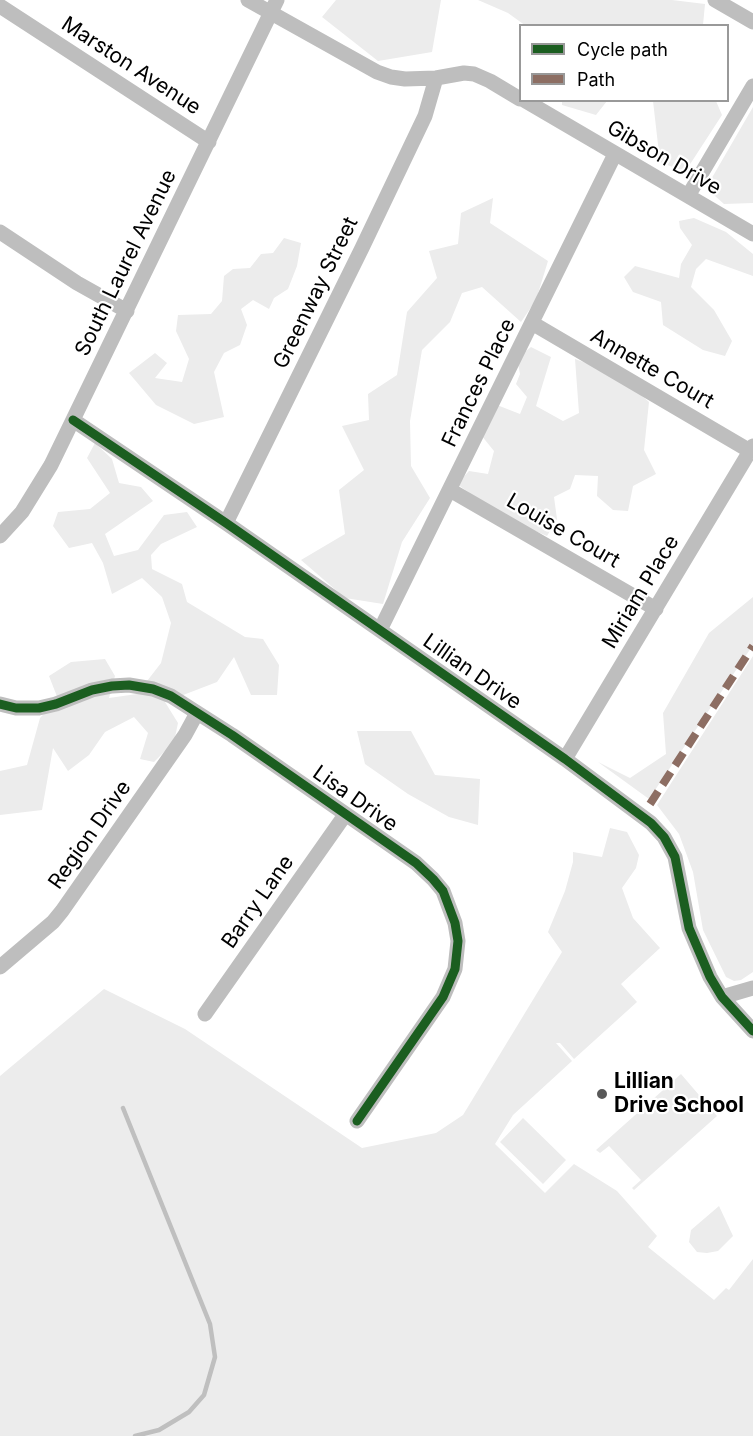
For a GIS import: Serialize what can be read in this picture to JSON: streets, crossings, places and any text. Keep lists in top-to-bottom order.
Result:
{
  "streets": {
    "street": [
      "Marston Avenue",
      "Gibson Drive",
      "South Laurel Avenue",
      "Greenway Street",
      "Annette Court",
      "Frances Place",
      "Louise Court",
      "Miriam Place",
      "Lillian Drive",
      "Lisa Drive",
      "Region Drive",
      "Barry Lane"
    ]
  },
  "crossings": [
    ["Marston Avenue", "South Laurel Avenue"],
    ["Gibson Drive", "South Laurel Avenue"],
    ["Gibson Drive", "Greenway Street"],
    ["Gibson Drive", "Frances Place"],
    ["South Laurel Avenue", "Lillian Drive"],
    ["Greenway Street", "Lillian Drive"],
    ["Annette Court", "Frances Place"],
    ["Annette Court", "Miriam Place"],
    ["Frances Place", "Louise Court"],
    ["Frances Place", "Lillian Drive"],
    ["Louise Court", "Miriam Place"],
    ["Miriam Place", "Lillian Drive"],
    ["Lisa Drive", "Region Drive"],
    ["Lisa Drive", "Barry Lane"]
  ],
  "places": ["Lillian Drive School"],
  "legend": ["Cycle path", "Path"]
}
